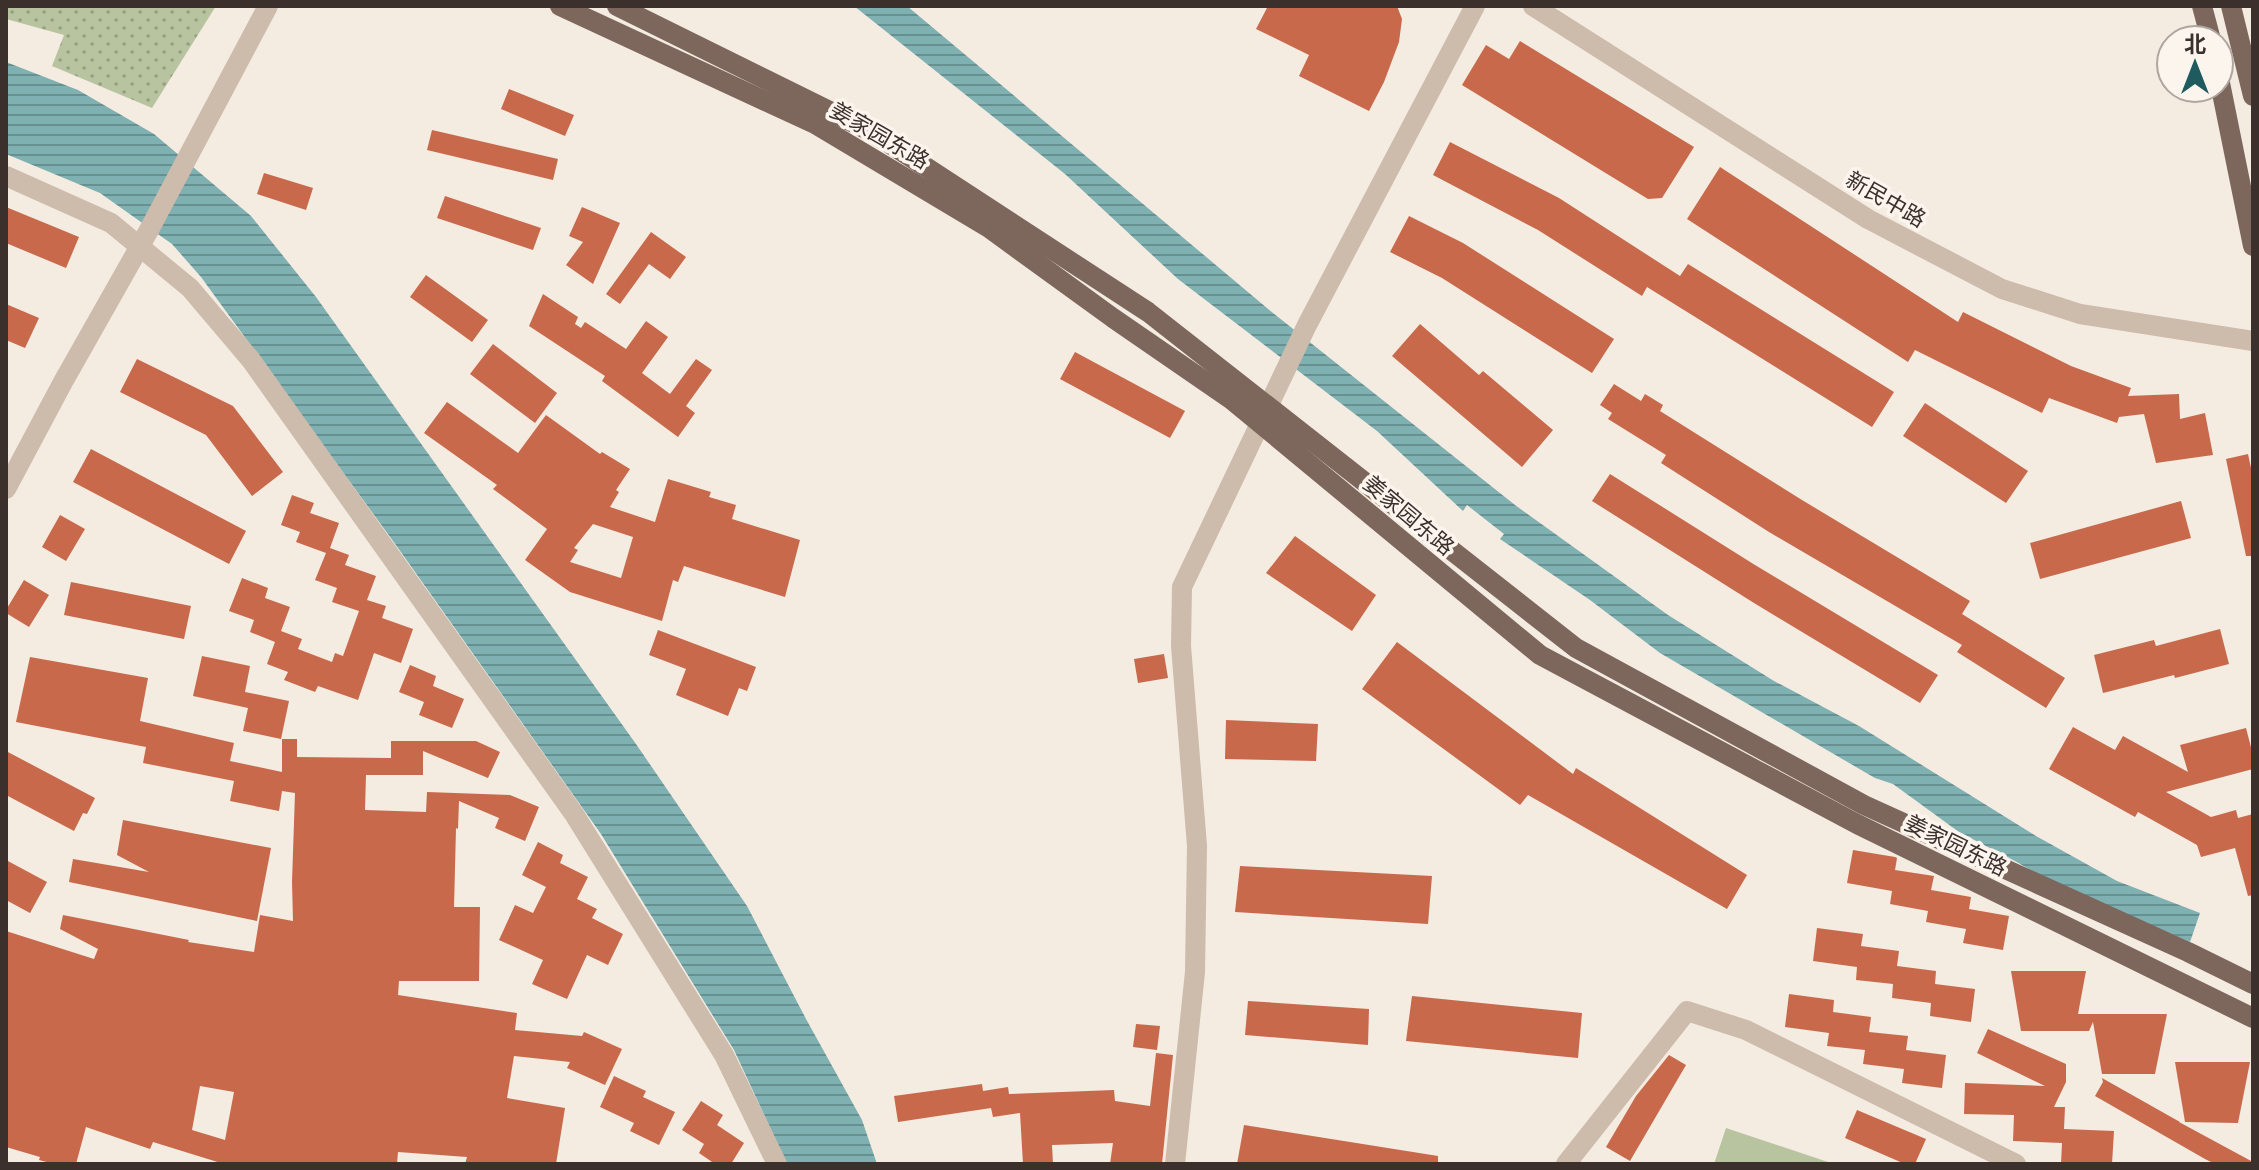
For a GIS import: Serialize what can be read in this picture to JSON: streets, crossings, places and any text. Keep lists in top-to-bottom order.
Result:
{
  "streets": {
    "main road": ["姜家园东路"],
    "street": ["新民中路"]
  },
  "north": "top"
}
